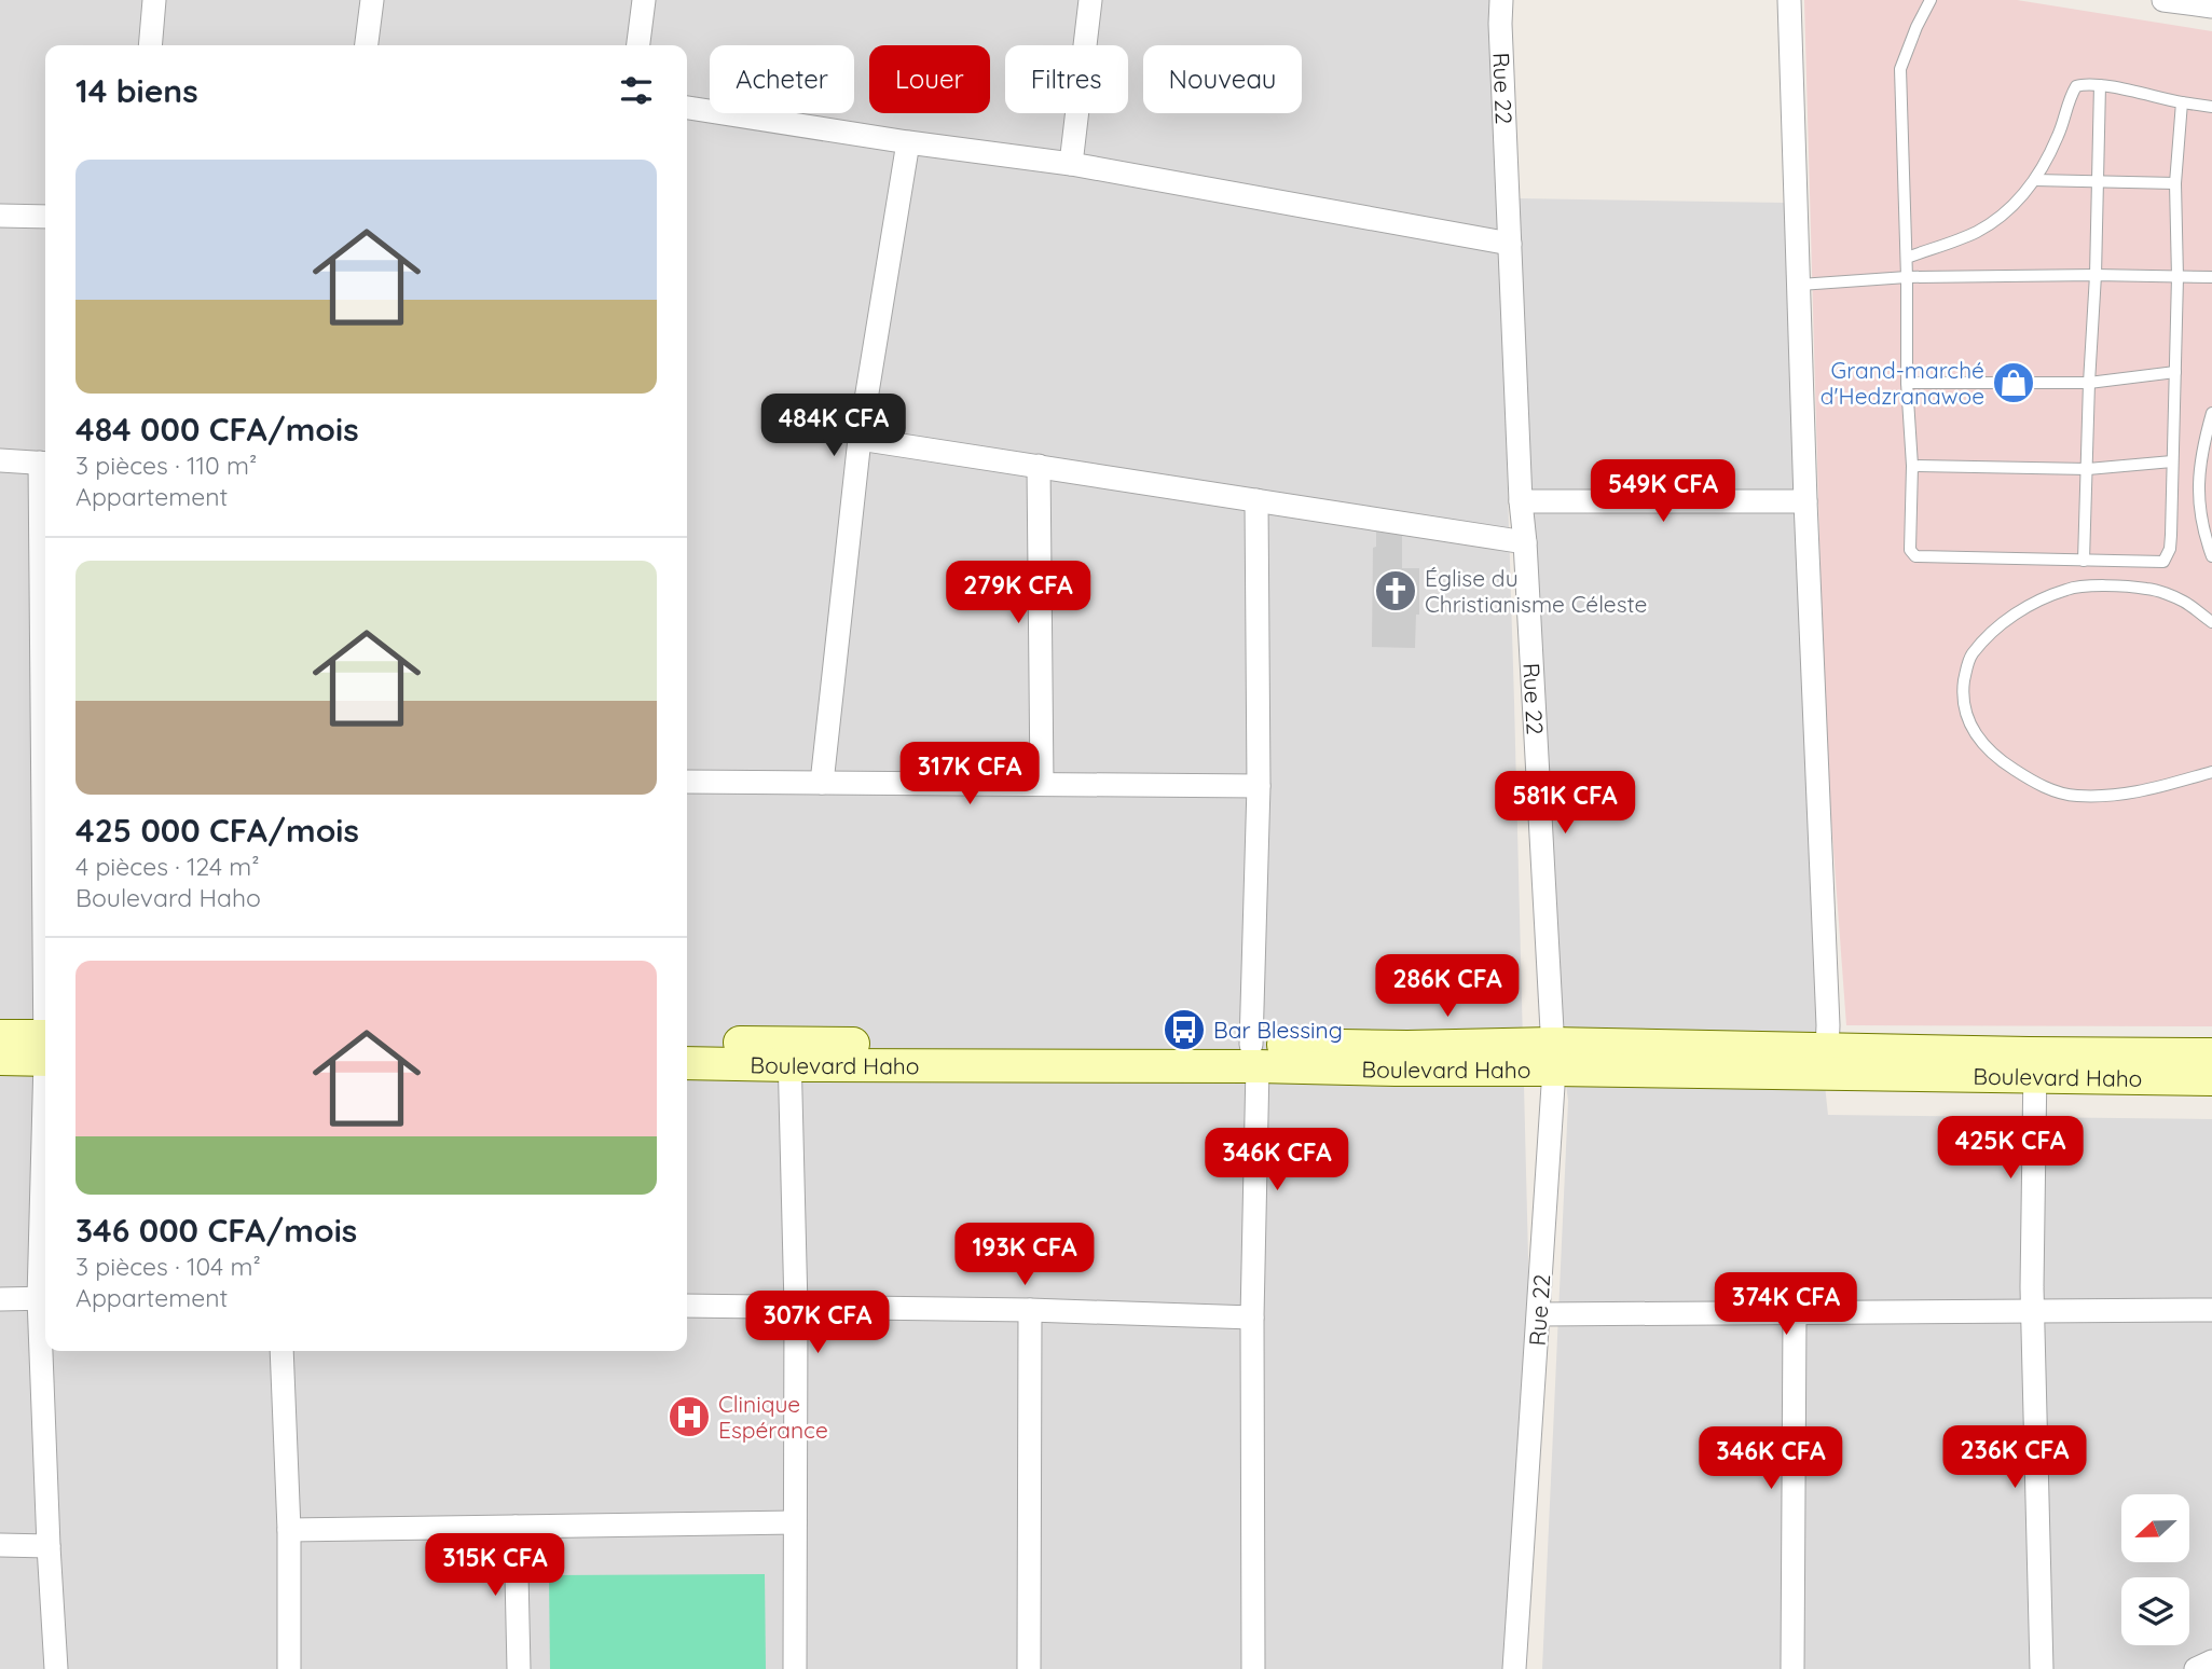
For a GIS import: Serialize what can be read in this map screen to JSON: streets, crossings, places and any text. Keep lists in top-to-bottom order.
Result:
{
  "streets": {
    "main road": ["Boulevard Haho"],
    "street": ["Rue 22"]
  },
  "crossings": [
    ["Rue 22", "Boulevard Haho"]
  ],
  "places": {
    "shop": ["Grand-marché d'Hedzranawoe"],
    "church": ["Église du Christianisme Céleste"],
    "bus stop": ["Bar Blessing"],
    "hospital": ["Clinique Espérance"]
  },
  "north": "left",
  "page": {
    "chip": [
      "Acheter",
      "Louer",
      "Filtres",
      "Nouveau"
    ],
    "heading": "14 biens",
    "list": [
      {
        "name": "484 000 CFA/mois",
        "note": "3 pièces · 110 m² · Appartement"
      },
      {
        "name": "425 000 CFA/mois",
        "note": "4 pièces · 124 m² · Boulevard Haho"
      },
      {
        "name": "346 000 CFA/mois",
        "note": "3 pièces · 104 m² · Appartement"
      }
    ],
    "price": [
      "484K CFA",
      "549K CFA",
      "279K CFA",
      "317K CFA",
      "581K CFA",
      "286K CFA",
      "425K CFA",
      "346K CFA",
      "193K CFA",
      "374K CFA",
      "307K CFA",
      "236K CFA",
      "346K CFA",
      "315K CFA"
    ]
  }
}
